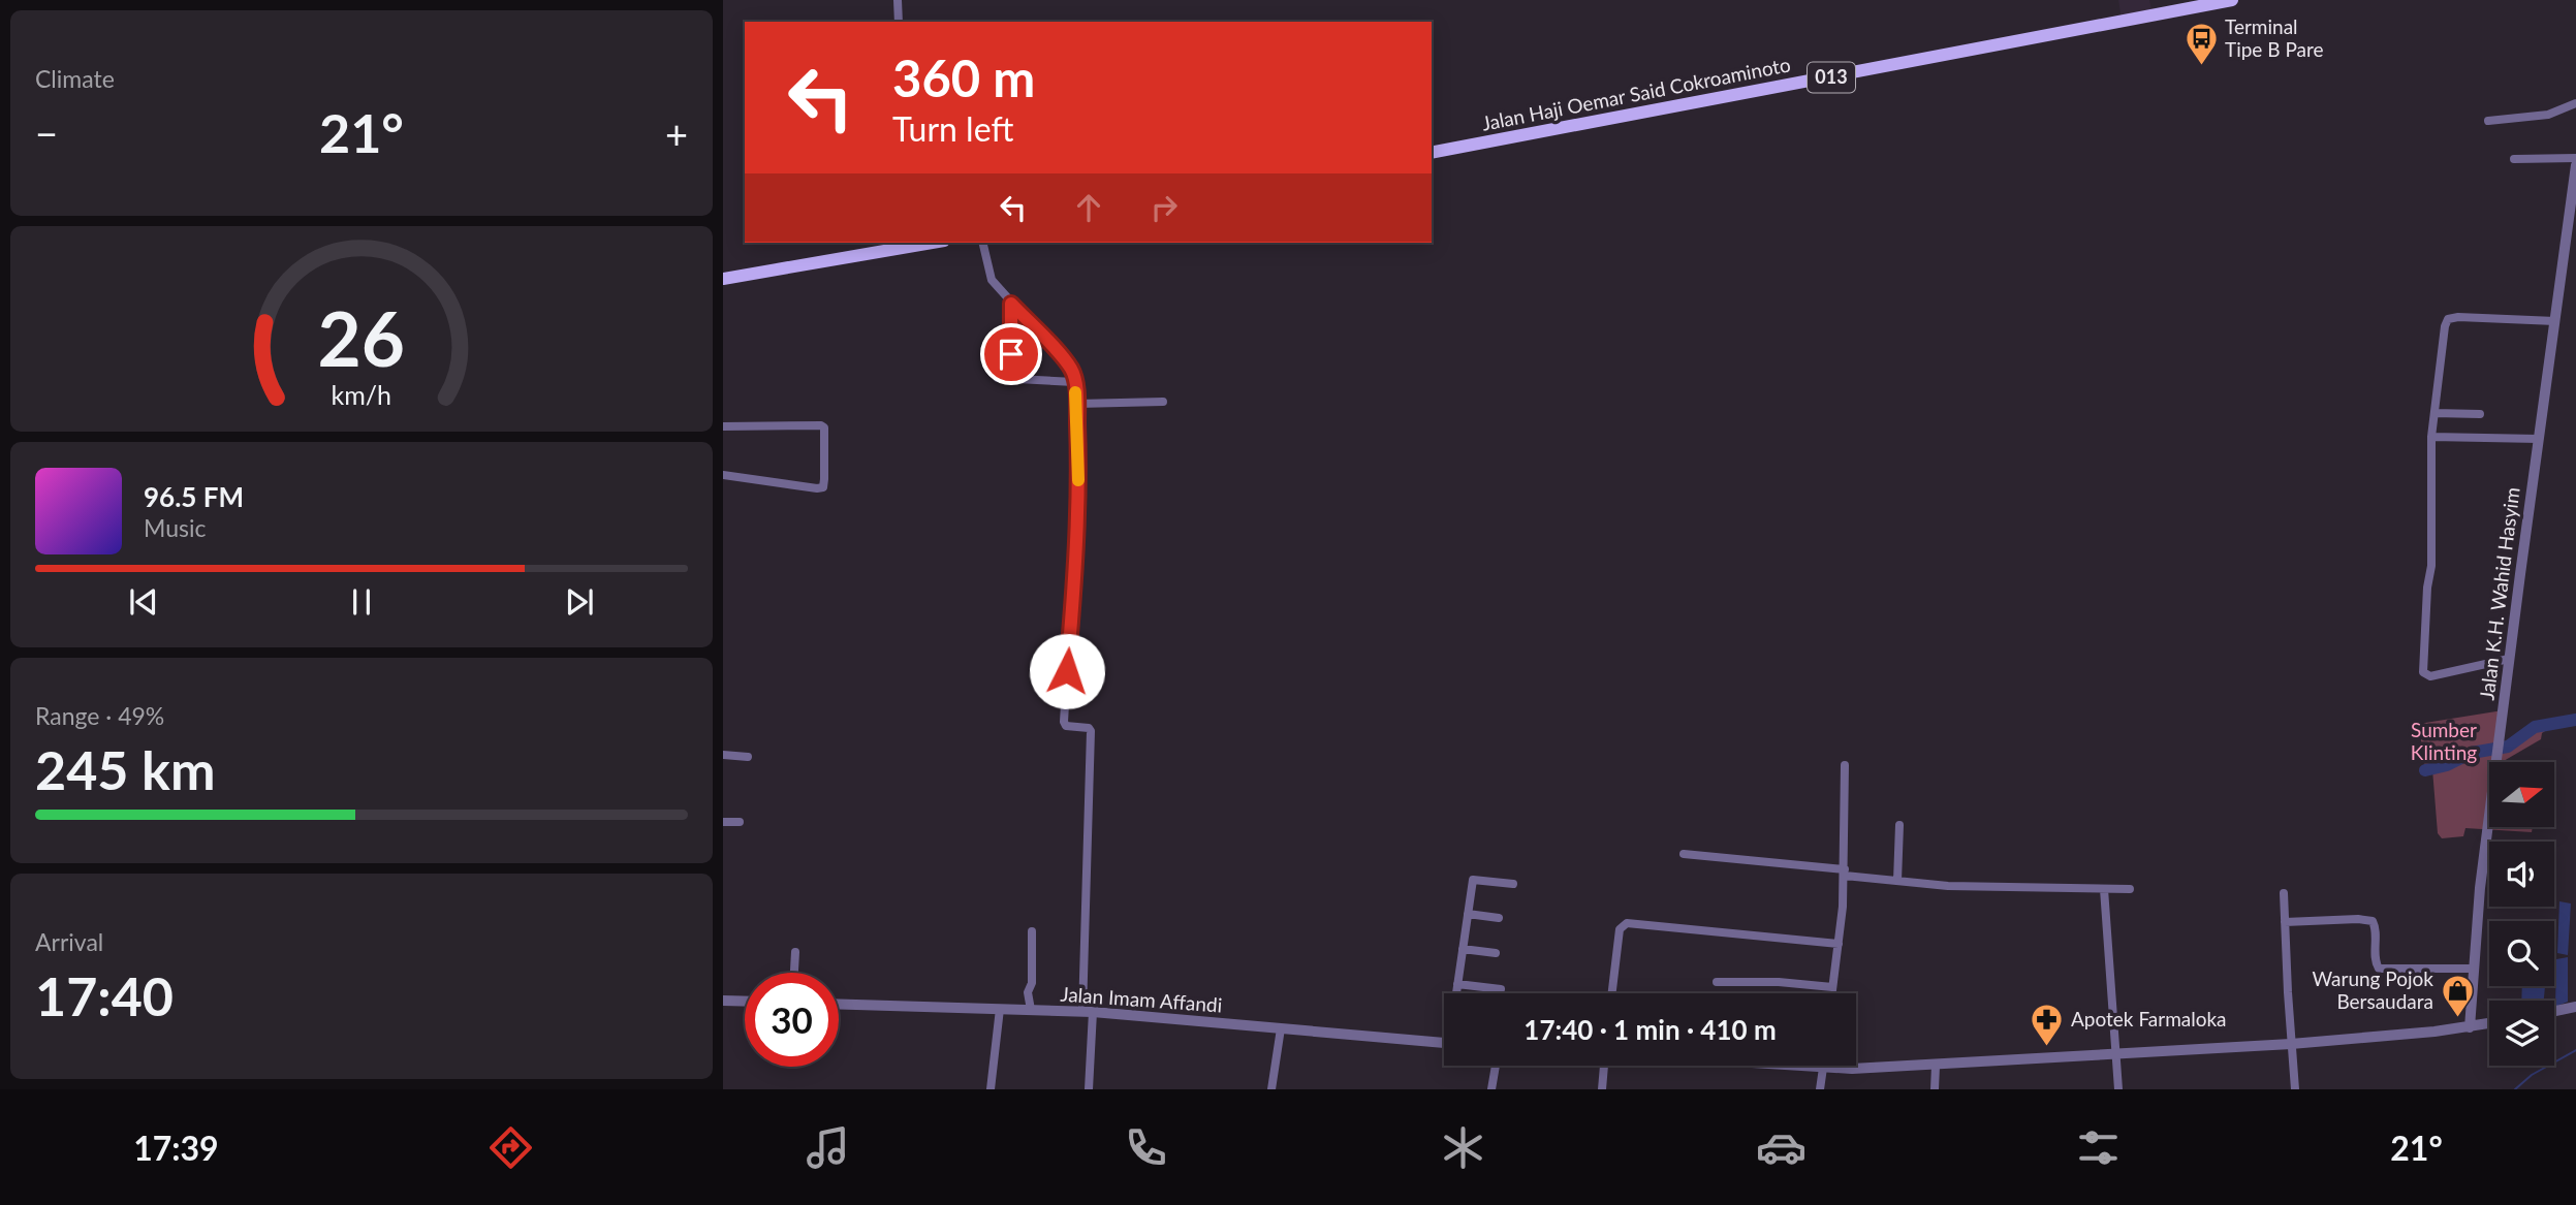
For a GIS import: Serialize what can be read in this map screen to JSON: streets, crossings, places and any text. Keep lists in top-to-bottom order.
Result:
{
  "streets": {
    "main road": ["013", "Jalan Haji Oemar Said Cokroaminoto"],
    "street": ["Jalan K.H. Wahid Hasyim", "Jalan Imam Affandi"]
  },
  "parks": ["Sumber Klinting"],
  "places": {
    "bus stop": ["Terminal Tipe B Pare"],
    "shop": ["Warung Pojok Bersaudara"],
    "pharmacy": ["Apotek Farmaloka"]
  },
  "north": "right",
  "page": {
    "tile": [
      "Climate",
      ["Range · 49%", "245 km"],
      ["Arrival", "17:40"]
    ],
    "turn": ["360 m", "Turn left"],
    "heat": ["−", "21°", "+"],
    "song": ["96.5 FM", "Music"],
    "limit": "30",
    "trip": "17:40 · 1 min · 410 m",
    "tabs": ["17:39", "21°"],
    "gauge": ["26", "km/h"]
  }
}
